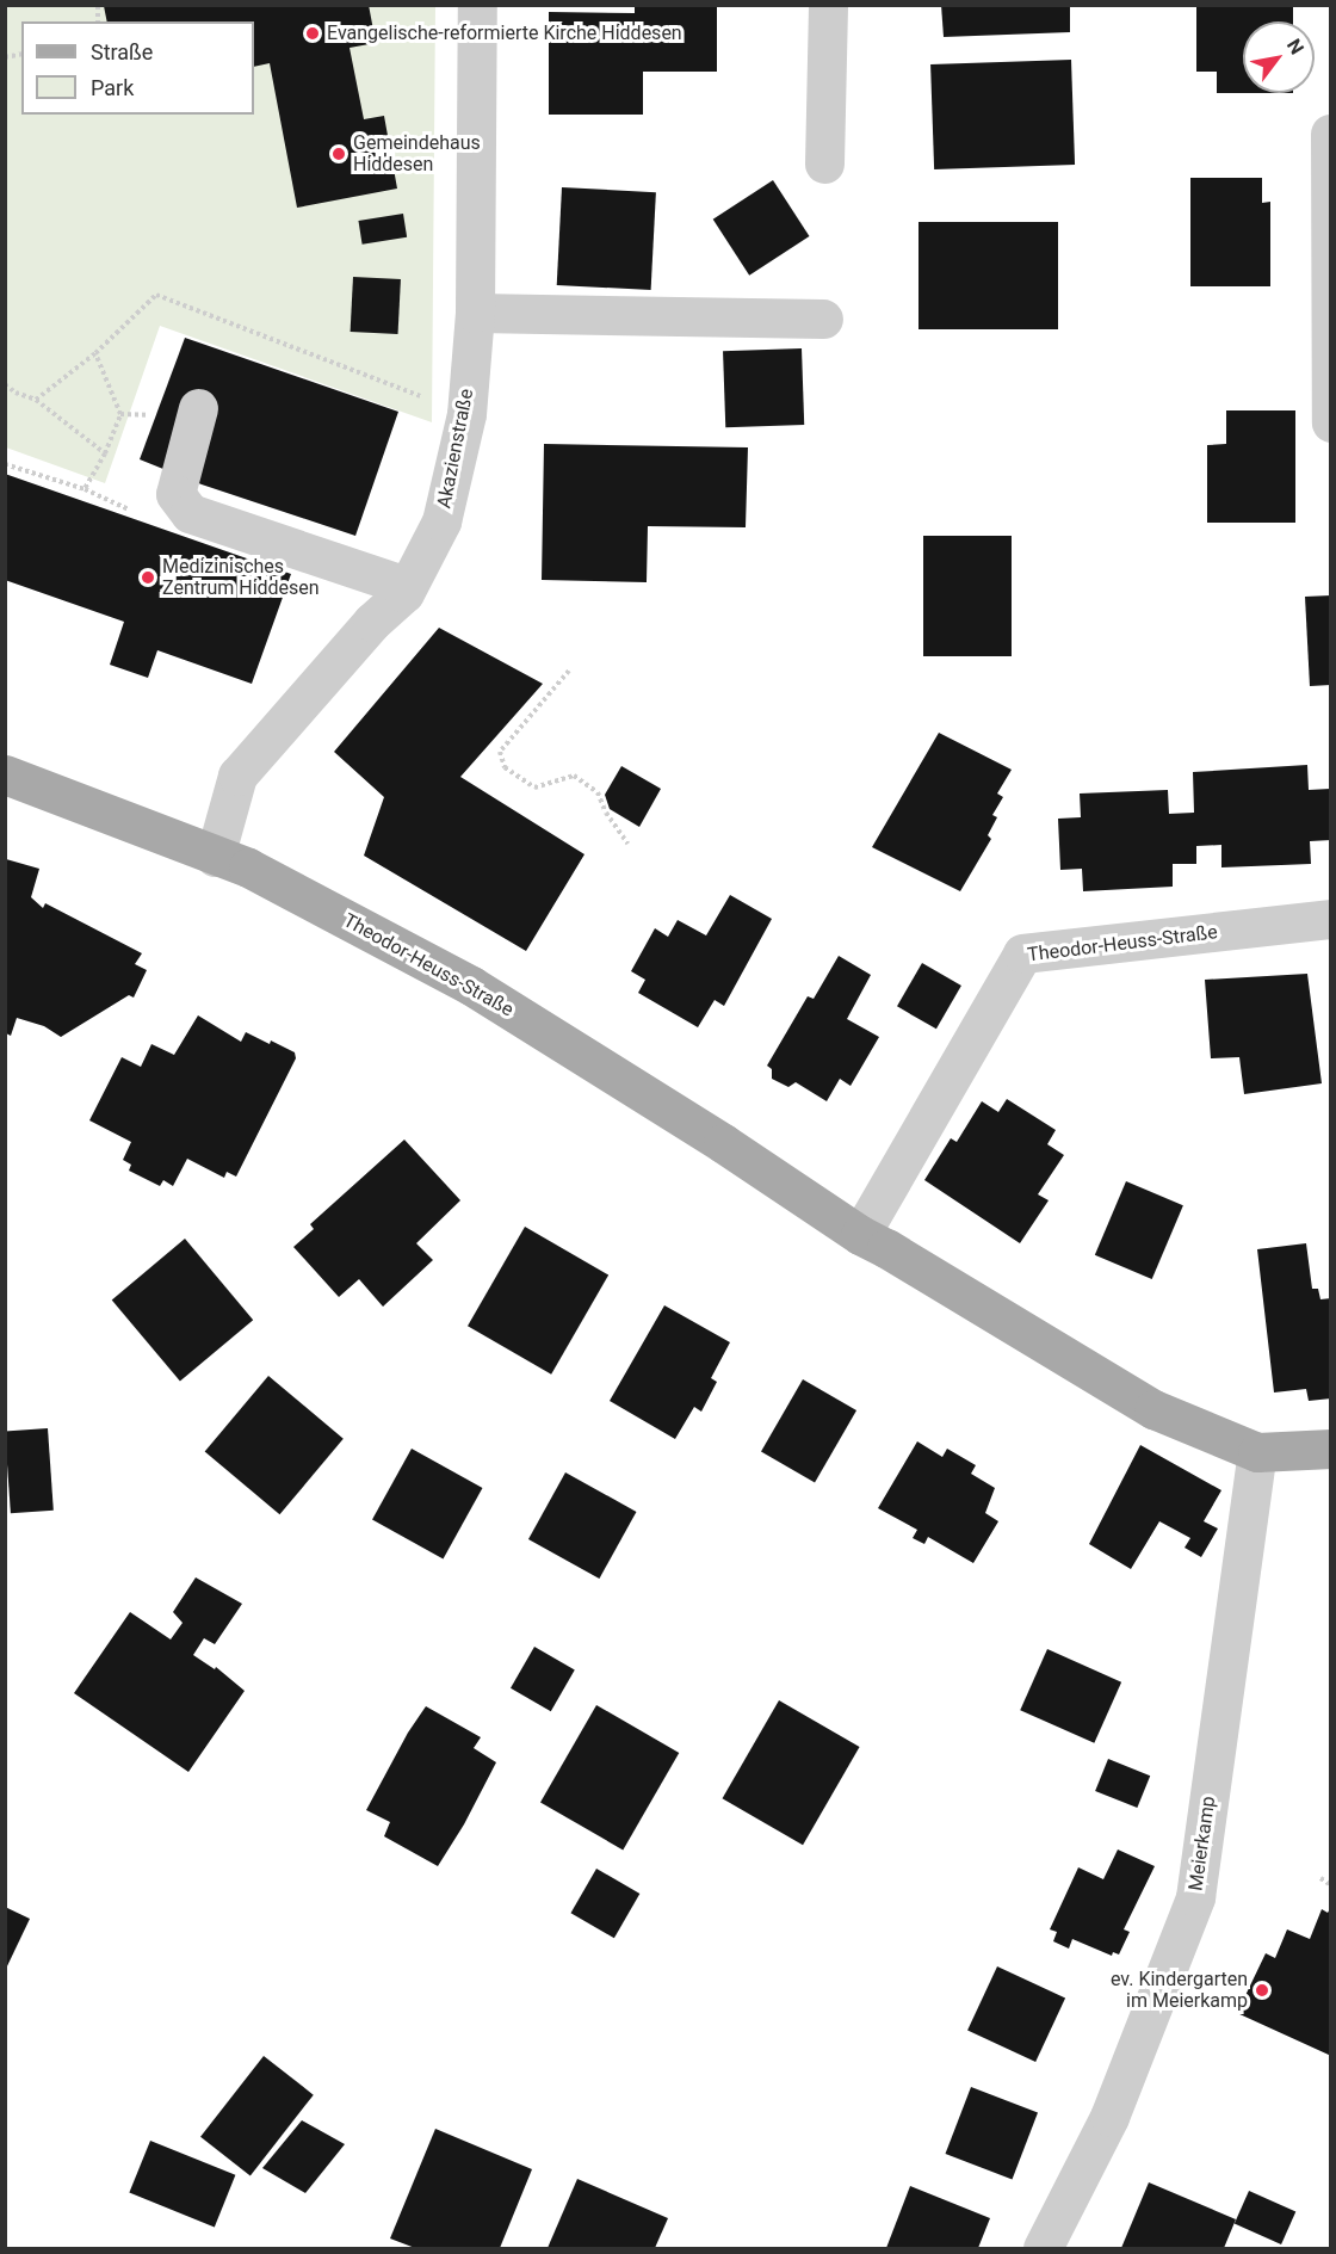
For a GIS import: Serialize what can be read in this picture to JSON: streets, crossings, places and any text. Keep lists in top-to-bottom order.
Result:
{
  "streets": {
    "main road": ["Theodor-Heuss-Straße"],
    "street": ["Akazienstraße", "Meierkamp"]
  },
  "crossings": [
    ["Akazienstraße", "Theodor-Heuss-Straße"],
    ["Theodor-Heuss-Straße", "Meierkamp"]
  ],
  "places": [
    "Evangelische-reformierte Kirche Hiddesen",
    "Gemeindehaus Hiddesen",
    "Medizinisches Zentrum Hiddesen",
    "ev. Kindergarten im Meierkamp"
  ],
  "legend": ["Straße", "Park"],
  "north": "top right"
}
